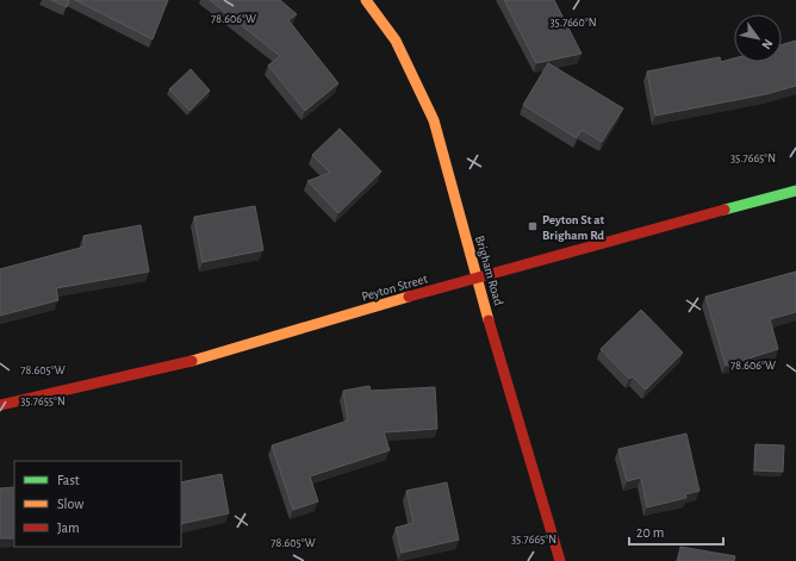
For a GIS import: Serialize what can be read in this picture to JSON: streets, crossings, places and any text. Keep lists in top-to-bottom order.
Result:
{
  "streets": {
    "street": ["Brigham Road", "Peyton Street"]
  },
  "crossings": [
    ["Brigham Road", "Peyton Street"]
  ],
  "places": {
    "transit": ["Peyton St at Brigham Rd"]
  },
  "legend": ["Fast", "Slow", "Jam"],
  "scale_bar": "20 m",
  "north": "bottom right",
  "coordinates": [
    "78.606°W",
    "35.7660°N",
    "35.7665°N",
    "78.605°W",
    "35.7655°N"
  ]
}
